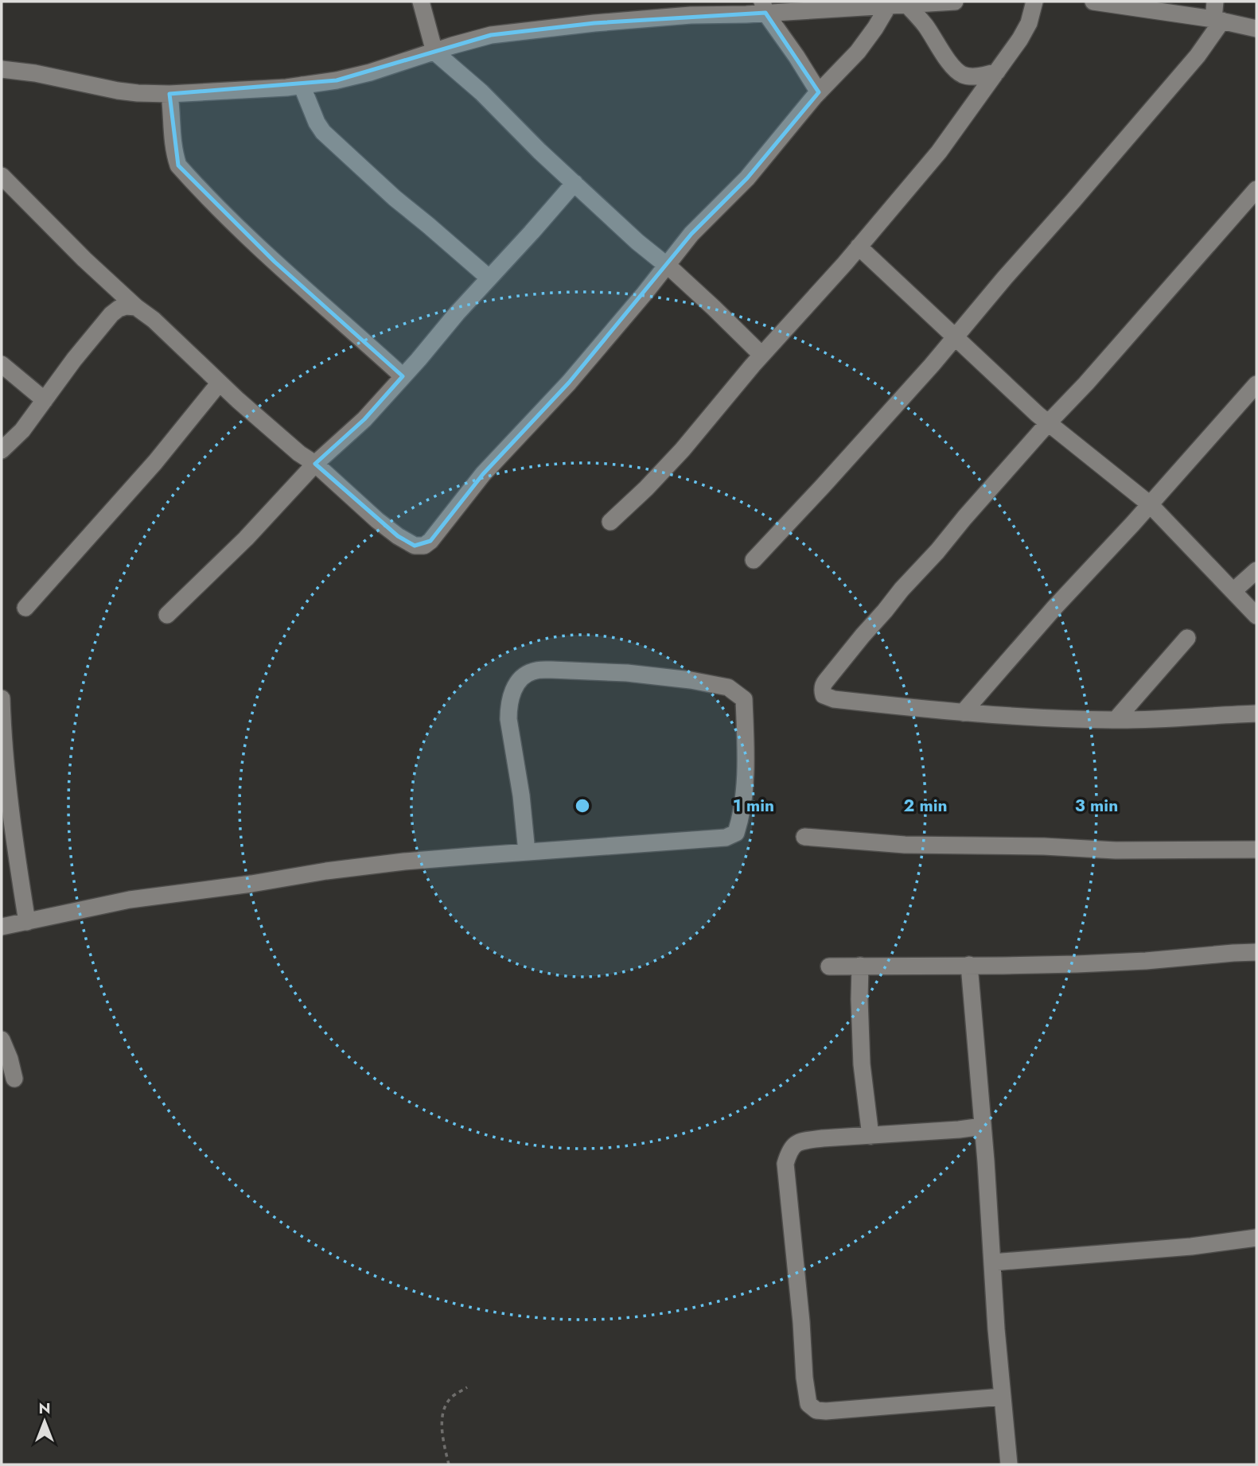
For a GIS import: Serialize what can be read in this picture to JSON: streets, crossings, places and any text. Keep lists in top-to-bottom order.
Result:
{
  "north": "top",
  "rings": ["1 min", "2 min", "3 min"]
}
